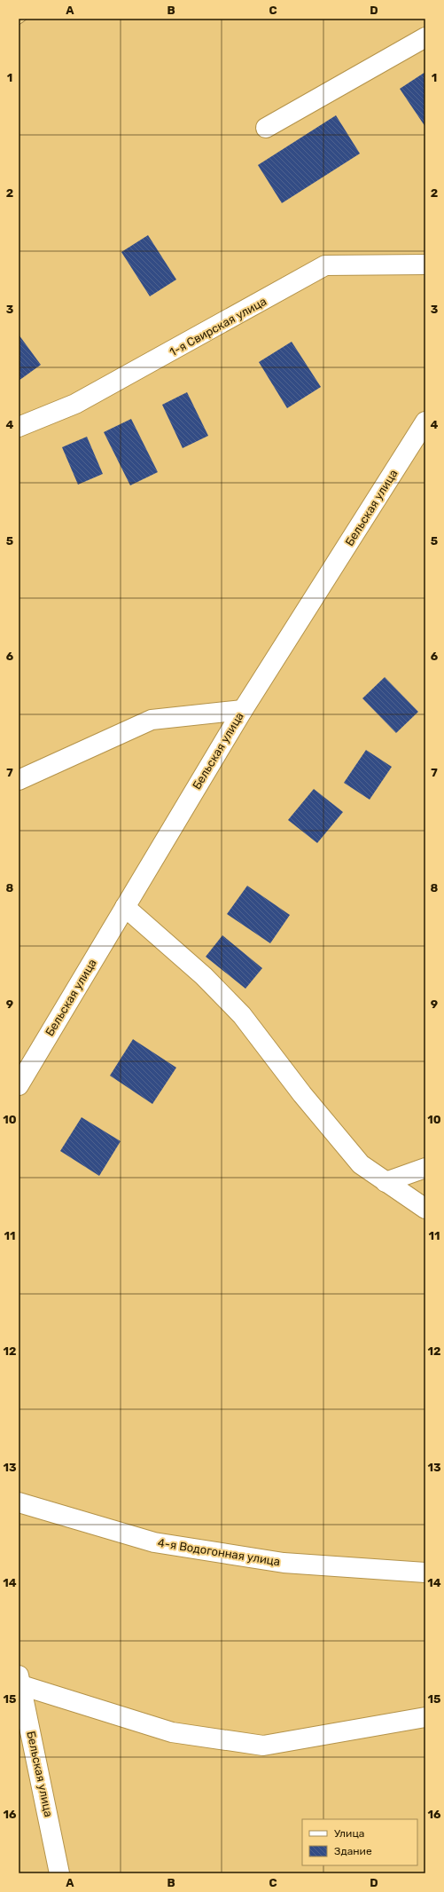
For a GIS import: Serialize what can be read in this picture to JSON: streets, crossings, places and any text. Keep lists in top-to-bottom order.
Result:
{
  "streets": {
    "street": ["1-я Свирская улица", "Бельская улица", "4-я Водогонная улица"]
  },
  "legend": ["Улица", "Здание"],
  "grid": {
    "columns": [
      "A",
      "B",
      "C",
      "D"
    ],
    "rows": [
      "1",
      "2",
      "3",
      "4",
      "5",
      "6",
      "7",
      "8",
      "9",
      "10",
      "11",
      "12",
      "13",
      "14",
      "15",
      "16"
    ]
  }
}
